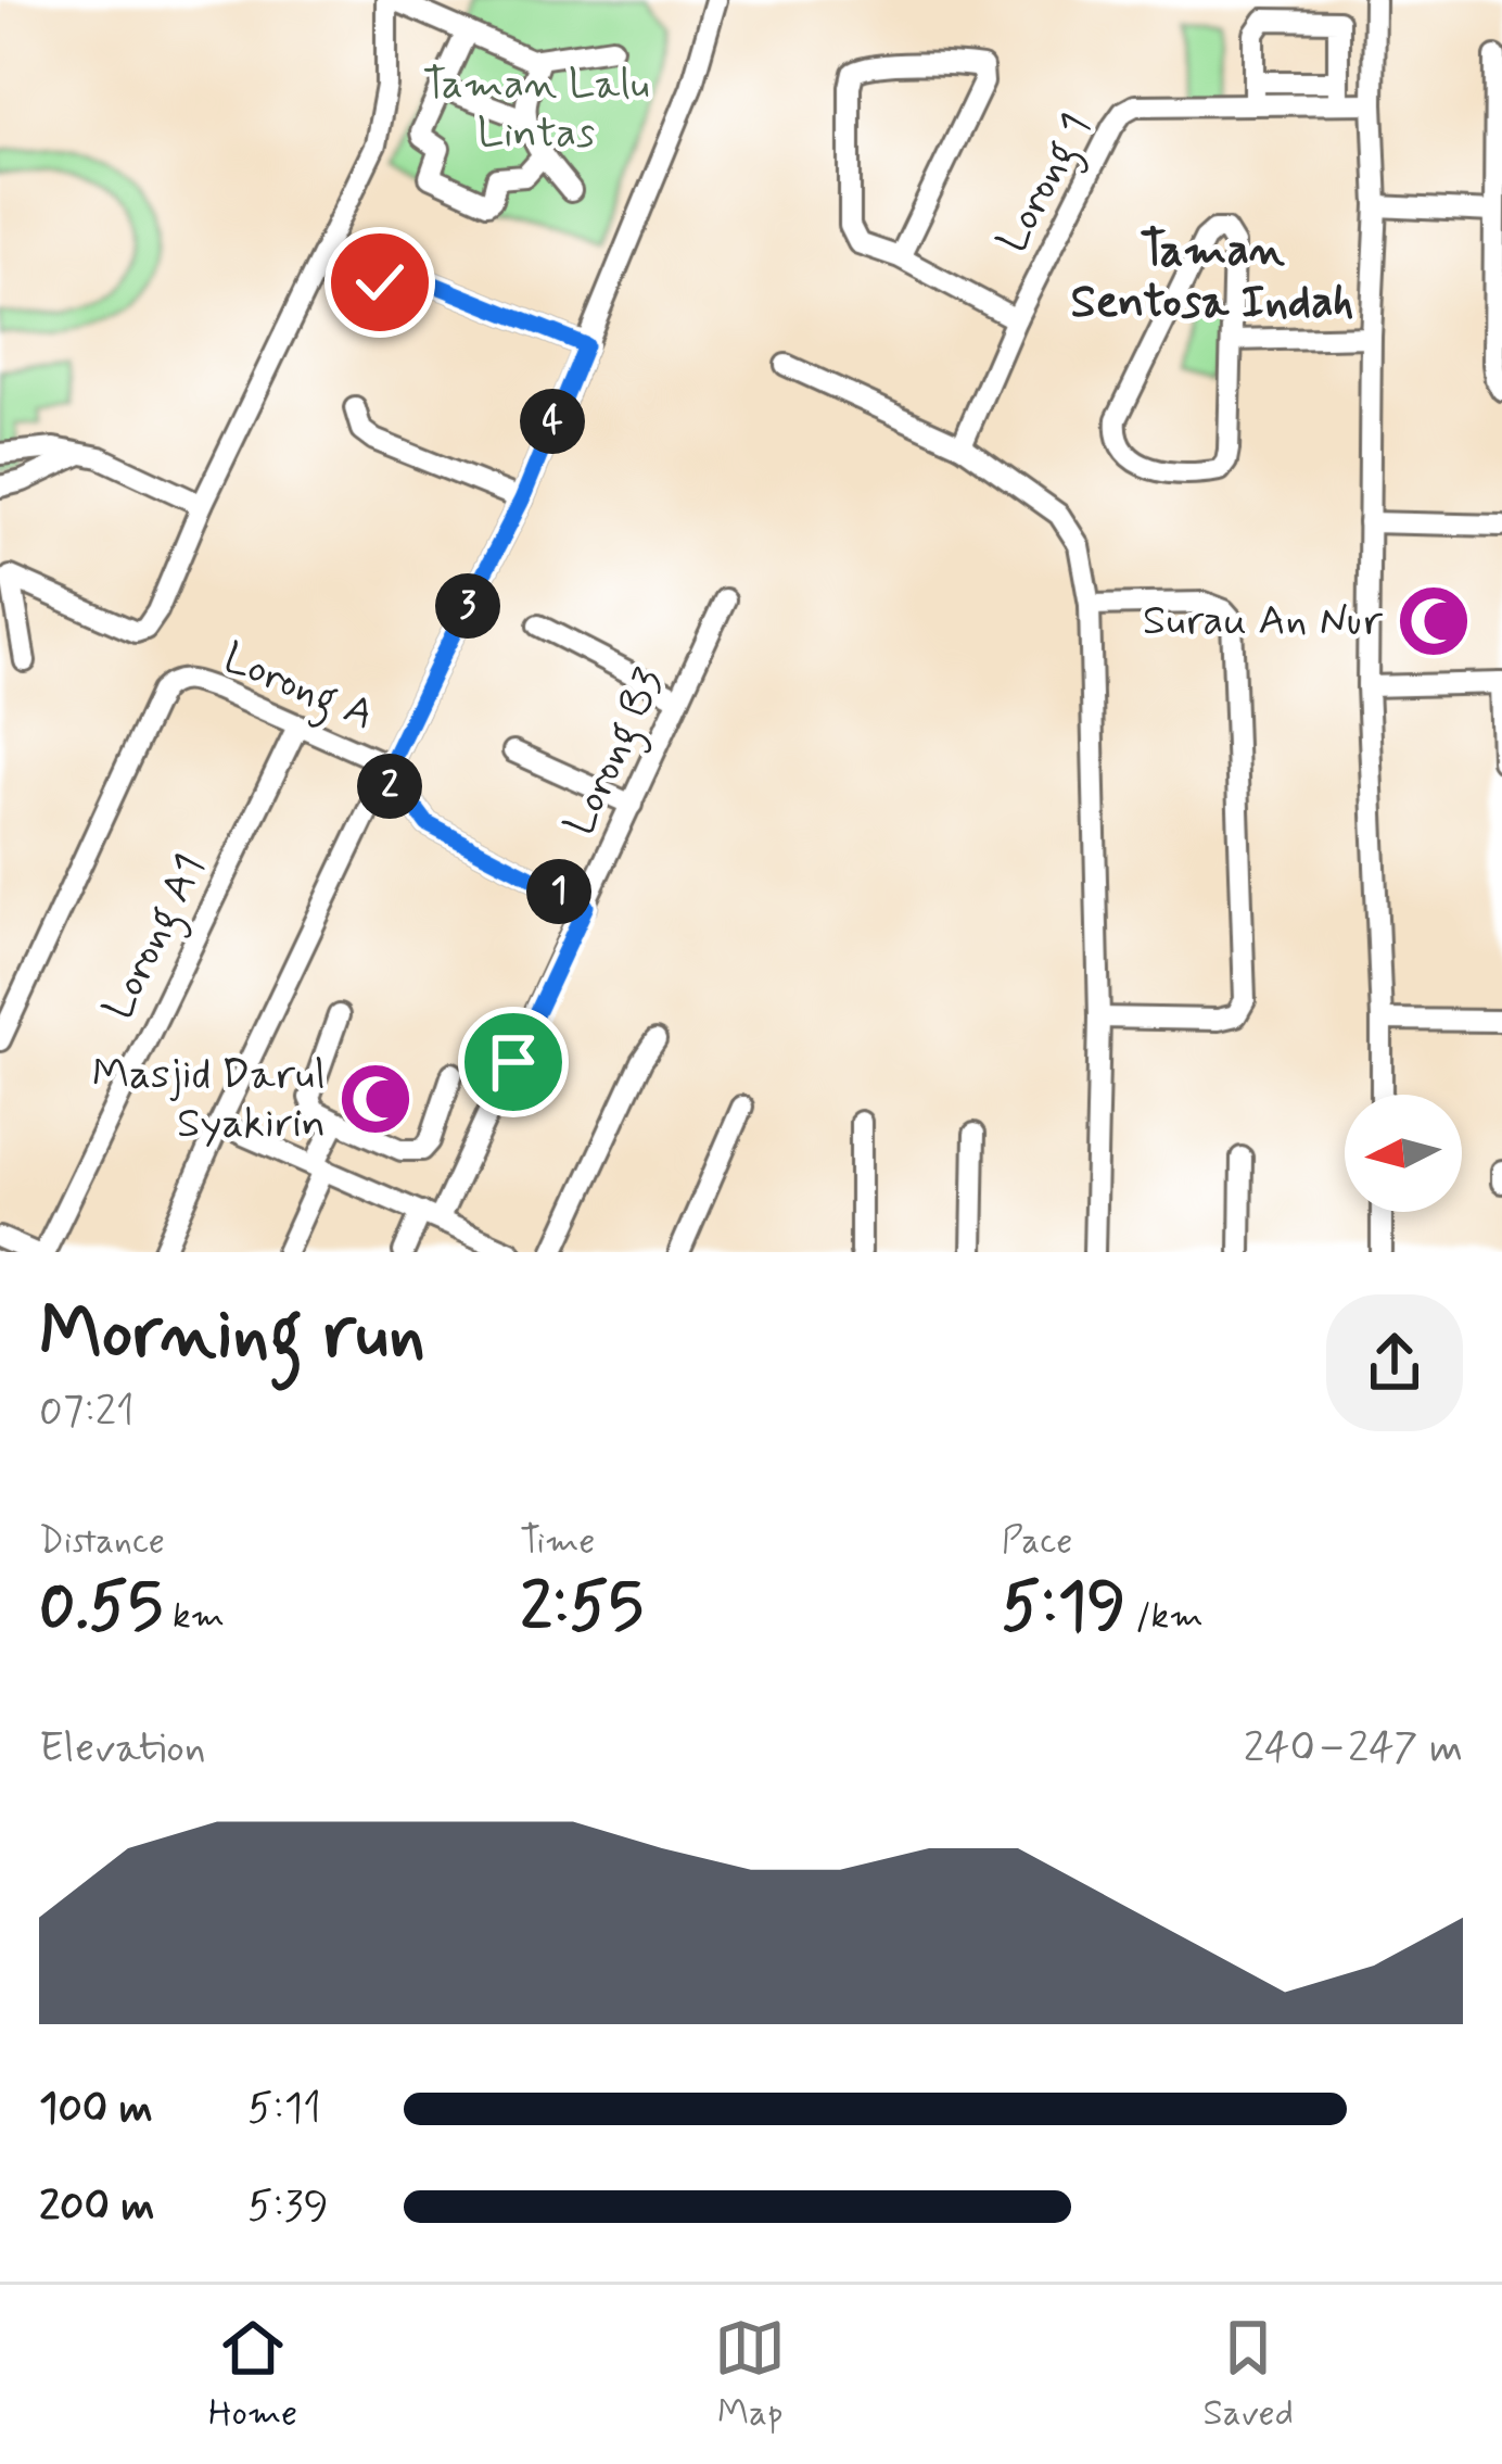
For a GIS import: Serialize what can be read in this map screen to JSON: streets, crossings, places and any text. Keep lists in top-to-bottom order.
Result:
{
  "streets": {
    "street": [
      "Lorong 1",
      "Lorong A",
      "Lorong B3",
      "Lorong A1"
    ]
  },
  "crossings": [
    ["Lorong A", "Lorong B3"],
    ["Lorong A", "Lorong A1"]
  ],
  "districts": ["Taman Sentosa Indah"],
  "parks": ["Taman Lalu Lintas"],
  "places": {
    "mosque": ["Surau An Nur", "Masjid Darul Syakirin"]
  },
  "north": "left",
  "page": {
    "pins": [
      "4",
      "3",
      "2",
      "1"
    ],
    "heading": ["Morning run", "07:21"],
    "stats": [
      ["Distance", "0.55 km"],
      ["Time", "2:55"],
      ["Pace", "5:19 /km"]
    ],
    "chart": ["Elevation", "240–247 m"],
    "list": [
      {
        "name": "100 m",
        "note": "5:11"
      },
      {
        "name": "200 m",
        "note": "5:39"
      }
    ],
    "tabs": ["Home", "Map", "Saved"]
  }
}
